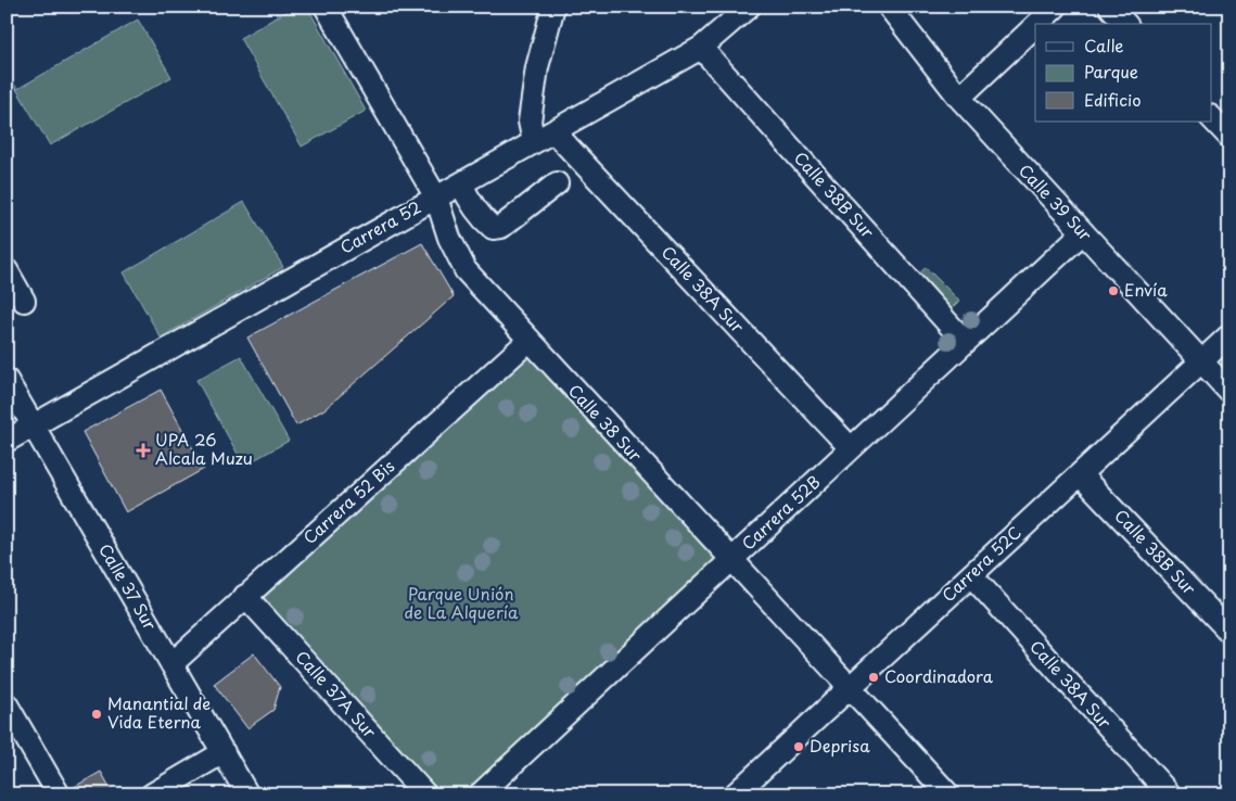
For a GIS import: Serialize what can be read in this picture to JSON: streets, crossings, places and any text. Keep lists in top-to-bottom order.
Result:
{
  "streets": {
    "street": [
      "Calle 38B Sur",
      "Calle 39 Sur",
      "Carrera 52",
      "Calle 38A Sur",
      "Calle 38 Sur",
      "Carrera 52 Bis",
      "Carrera 52B",
      "Carrera 52C",
      "Calle 37 Sur",
      "Calle 37A Sur"
    ]
  },
  "crossings": [
    ["Calle 38B Sur", "Carrera 52"],
    ["Calle 38B Sur", "Carrera 52B"],
    ["Calle 38B Sur", "Carrera 52C"],
    ["Calle 39 Sur", "Carrera 52B"],
    ["Calle 39 Sur", "Carrera 52C"],
    ["Carrera 52", "Calle 38A Sur"],
    ["Carrera 52", "Calle 38 Sur"],
    ["Carrera 52", "Calle 37 Sur"],
    ["Calle 38A Sur", "Carrera 52B"],
    ["Calle 38A Sur", "Carrera 52C"],
    ["Calle 38 Sur", "Carrera 52 Bis"],
    ["Calle 38 Sur", "Carrera 52B"],
    ["Calle 38 Sur", "Carrera 52C"],
    ["Carrera 52 Bis", "Calle 37 Sur"],
    ["Carrera 52 Bis", "Calle 37A Sur"]
  ],
  "parks": ["Parque Unión de La Alquería"],
  "places": {
    "other": [
      "Envía",
      "Coordinadora",
      "Manantial de Vida Eterna",
      "Deprisa"
    ],
    "health": ["UPA 26 Alcala Muzu"]
  },
  "legend": ["Calle", "Parque", "Edificio"]
}
